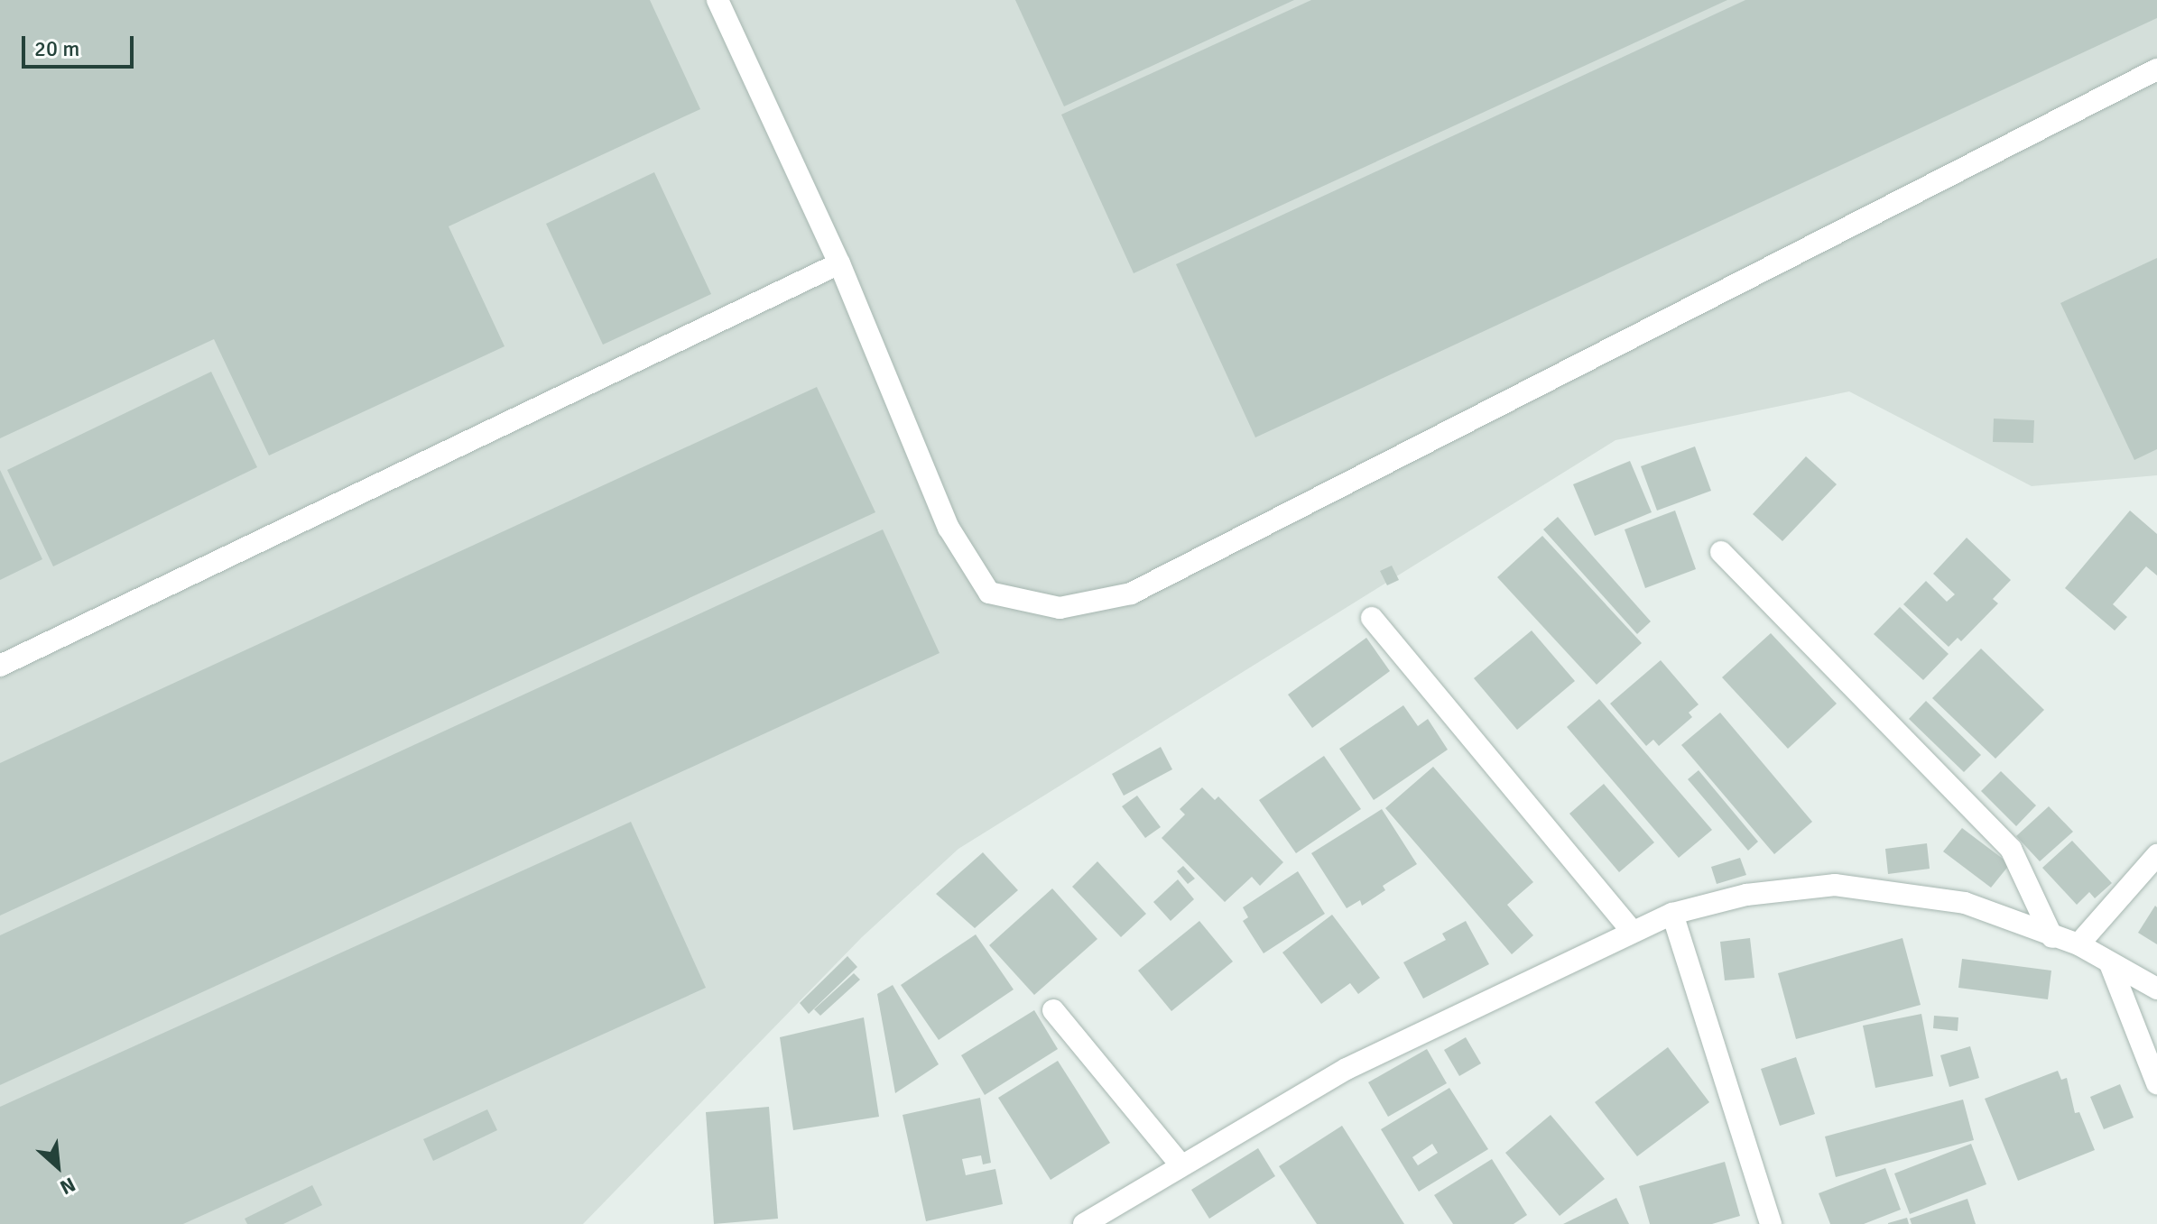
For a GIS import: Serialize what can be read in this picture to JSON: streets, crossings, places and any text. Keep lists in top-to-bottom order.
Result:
{
  "scale_bar": "20 m",
  "north": "bottom right"
}
